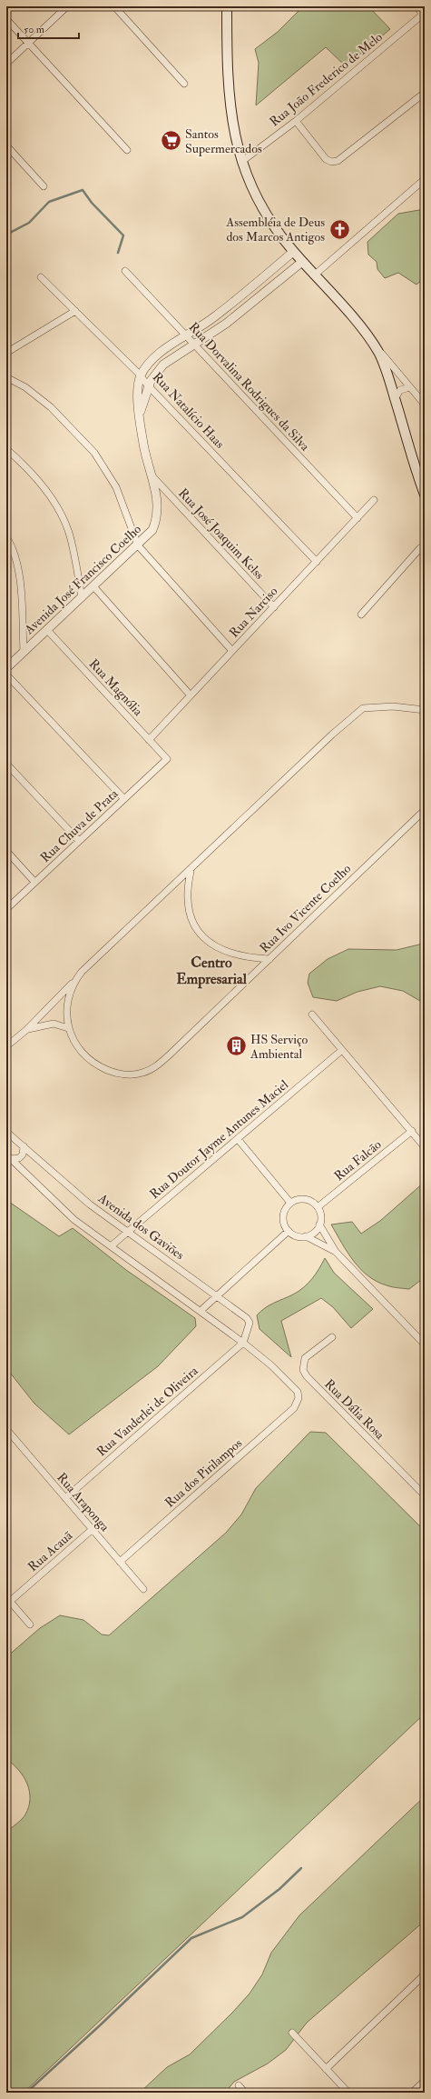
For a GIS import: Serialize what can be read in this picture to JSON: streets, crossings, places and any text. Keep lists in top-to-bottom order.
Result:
{
  "streets": {
    "street": [
      "Rua João Frederico de Melo",
      "Rua Dorvalina Rodrigues da Silva",
      "Rua Natalício Haas",
      "Rua José Joaquim Kelss",
      "Avenida José Francisco Coelho",
      "Rua Narciso",
      "Rua Magnólia",
      "Rua Chuva de Prata",
      "Rua Ivo Vicente Coelho",
      "Rua Doutor Jayme Antunes Maciel",
      "Rua Falcão",
      "Avenida dos Gaviões",
      "Rua Dália Rosa",
      "Rua Vanderlei de Oliveira",
      "Rua dos Pirilampos",
      "Rua Araponga",
      "Rua Acauã"
    ]
  },
  "crossings": [
    ["Rua Dorvalina Rodrigues da Silva", "Avenida José Francisco Coelho"],
    ["Rua Dorvalina Rodrigues da Silva", "Rua Narciso"],
    ["Rua Natalício Haas", "Avenida José Francisco Coelho"],
    ["Rua Natalício Haas", "Rua Narciso"],
    ["Rua José Joaquim Kelss", "Avenida José Francisco Coelho"],
    ["Rua José Joaquim Kelss", "Rua Narciso"],
    ["Avenida José Francisco Coelho", "Rua Magnólia"],
    ["Rua Narciso", "Rua Magnólia"],
    ["Rua Magnólia", "Rua Chuva de Prata"],
    ["Rua Doutor Jayme Antunes Maciel", "Avenida dos Gaviões"],
    ["Avenida dos Gaviões", "Rua Vanderlei de Oliveira"],
    ["Avenida dos Gaviões", "Rua dos Pirilampos"],
    ["Rua Vanderlei de Oliveira", "Rua dos Pirilampos"],
    ["Rua Vanderlei de Oliveira", "Rua Araponga"],
    ["Rua dos Pirilampos", "Rua Araponga"],
    ["Rua Araponga", "Rua Acauã"]
  ],
  "districts": ["Centro Empresarial"],
  "places": {
    "supermarket": ["Santos Supermercados"],
    "church": ["Assembléia de Deus dos Marcos Antigos"],
    "building": ["HS Serviço Ambiental"]
  },
  "scale_bar": "50 m"
}
